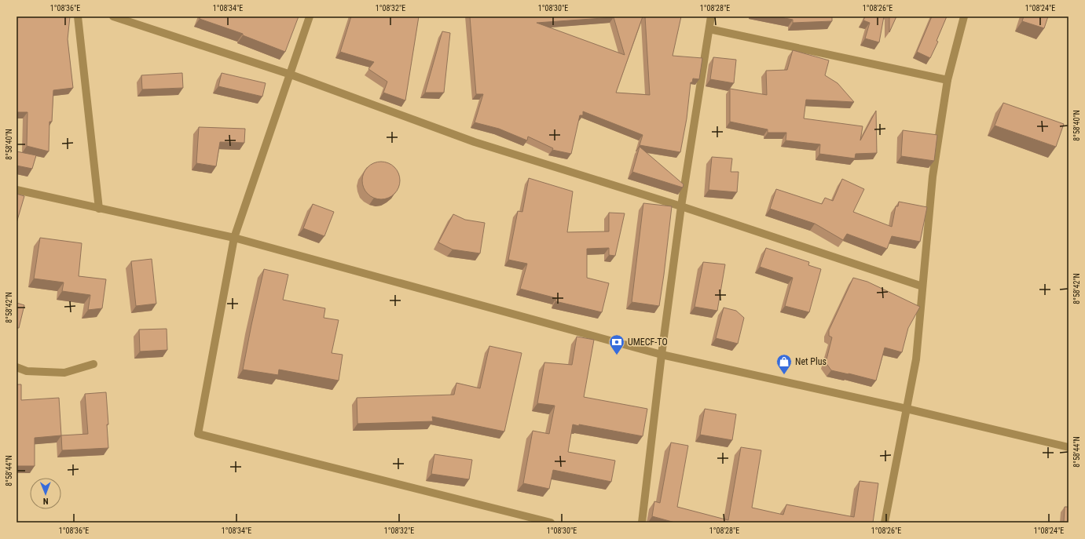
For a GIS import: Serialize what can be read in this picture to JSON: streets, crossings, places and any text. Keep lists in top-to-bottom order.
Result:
{
  "places": {
    "bank": ["UMECF-TO"],
    "shop": ["Net Plus"]
  },
  "north": "bottom",
  "coordinates": [
    "1°08'36\"E",
    "1°08'34\"E",
    "1°08'32\"E",
    "1°08'30\"E",
    "1°08'28\"E",
    "1°08'26\"E",
    "1°08'24\"E",
    "8°58'40\"N",
    "8°58'42\"N",
    "8°58'44\"N"
  ]
}
